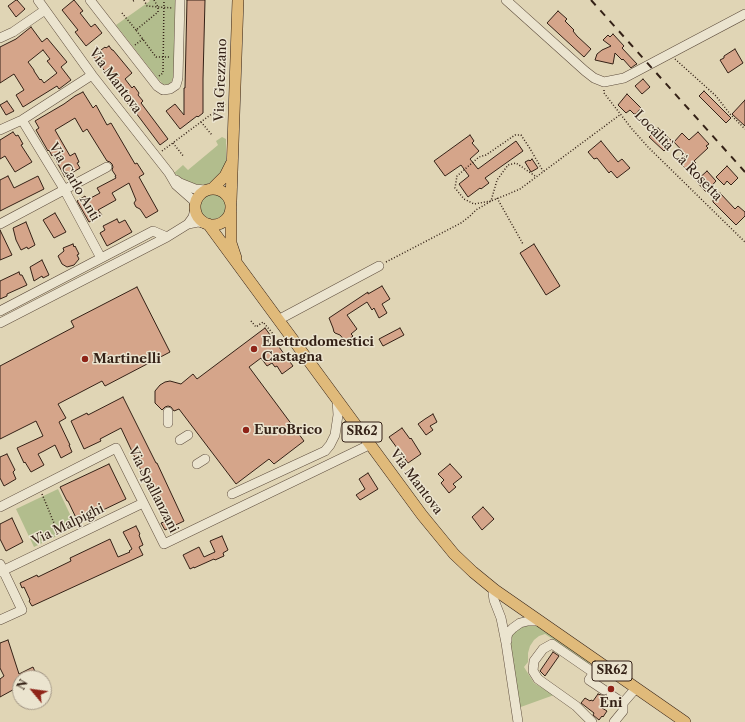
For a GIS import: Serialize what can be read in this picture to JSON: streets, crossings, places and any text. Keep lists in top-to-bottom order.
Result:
{
  "streets": {
    "main road": ["Via Grezzano", "Via Mantova", "SR62"],
    "street": ["Via Carlo Anti", "Via Spallanzani", "Via Malpighi"],
    "path": ["Località Cà Rosetta"]
  },
  "crossings": [
    ["Via Grezzano", "Via Mantova"],
    ["Via Mantova", "SR62"],
    ["Via Mantova", "Via Spallanzani"],
    ["Via Spallanzani", "Via Malpighi"]
  ],
  "places": [
    "Elettrodomestici Castagna",
    "Martinelli",
    "EuroBrico",
    "Eni"
  ],
  "north": "top left"
}
